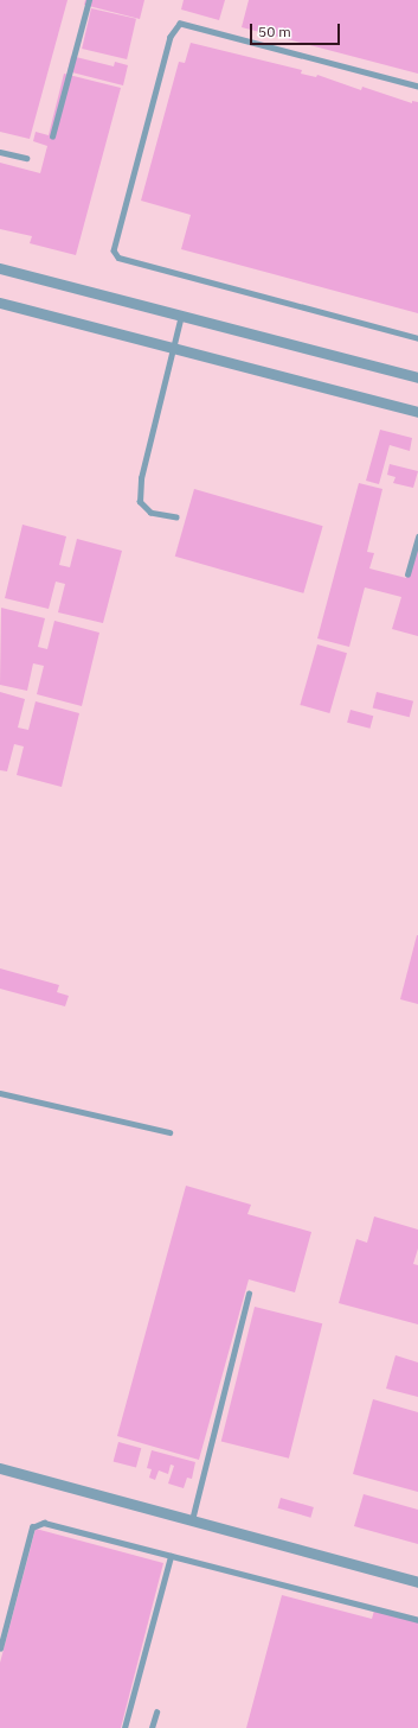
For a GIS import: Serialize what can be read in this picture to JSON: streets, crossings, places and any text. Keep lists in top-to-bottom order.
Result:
{
  "scale_bar": "50 m"
}
